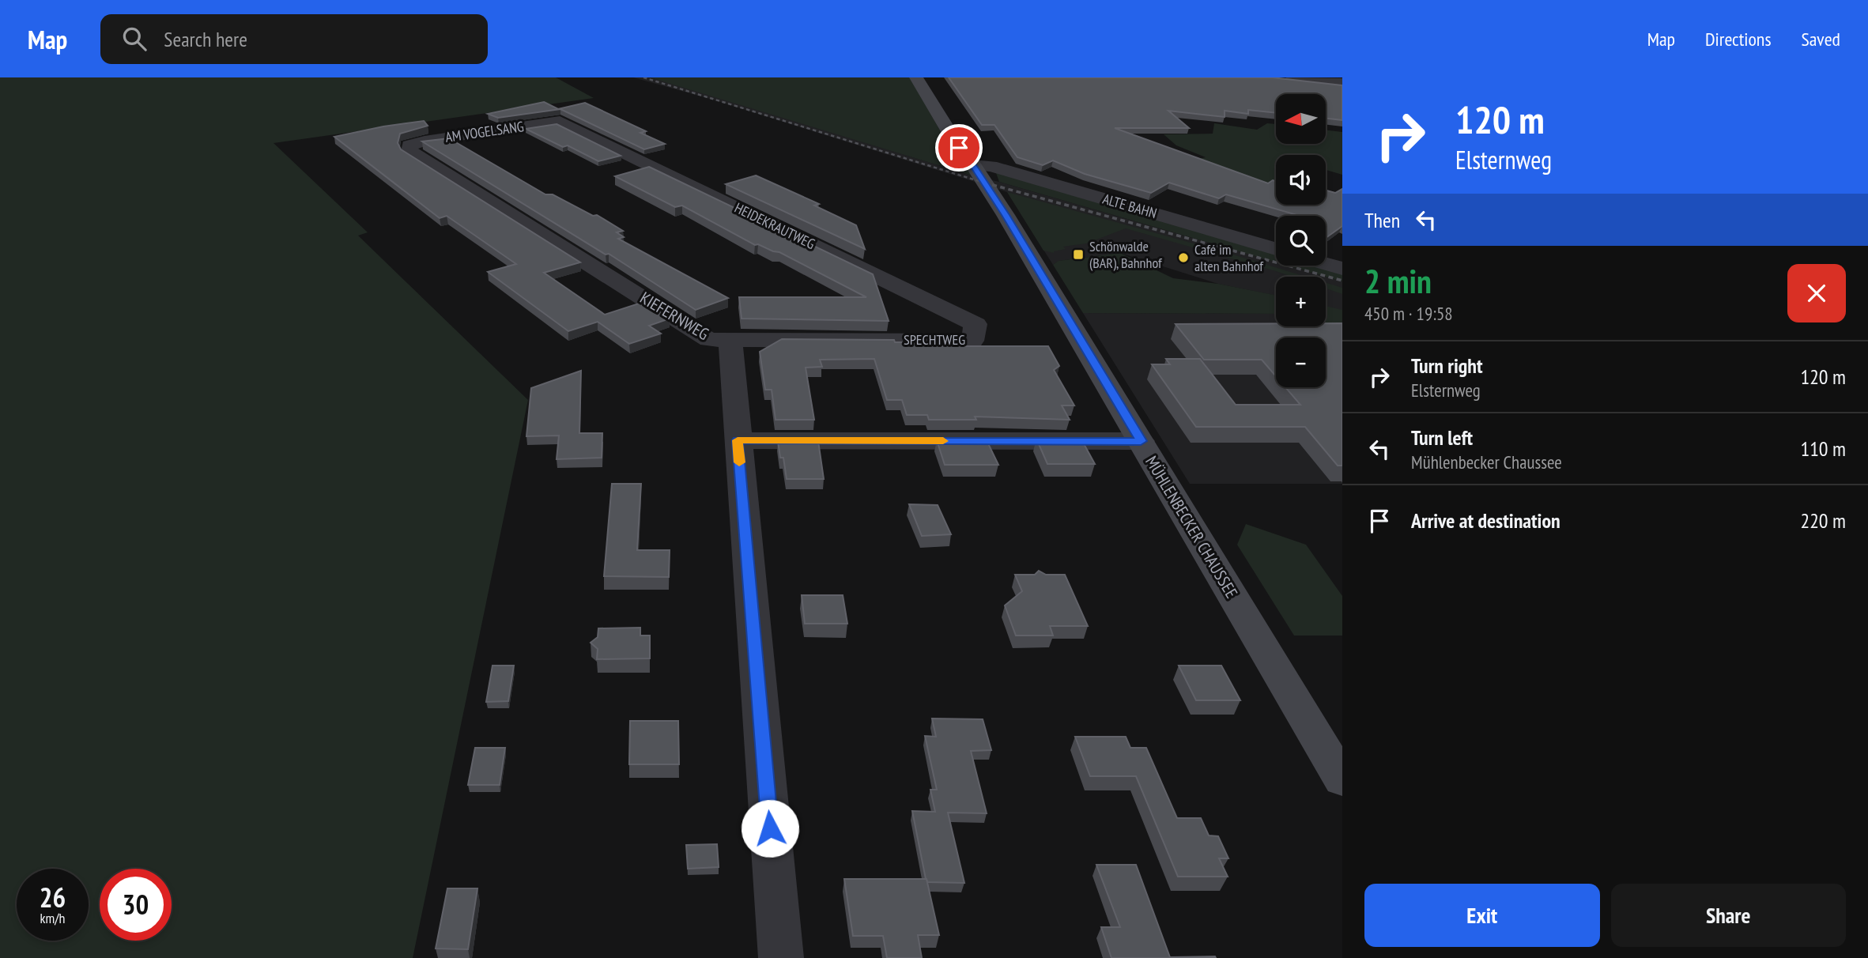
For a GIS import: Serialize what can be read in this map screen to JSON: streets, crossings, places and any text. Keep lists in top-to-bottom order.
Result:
{
  "streets": {
    "main road": ["MÜHLENBECKER CHAUSSEE"],
    "street": [
      "AM VOGELSANG",
      "ALTE BAHN",
      "HEIDEKRAUTWEG",
      "KIEFERNWEG",
      "SPECHTWEG"
    ]
  },
  "crossings": [
    ["AM VOGELSANG", "HEIDEKRAUTWEG"],
    ["AM VOGELSANG", "KIEFERNWEG"],
    ["ALTE BAHN", "MÜHLENBECKER CHAUSSEE"],
    ["HEIDEKRAUTWEG", "SPECHTWEG"],
    ["KIEFERNWEG", "SPECHTWEG"]
  ],
  "places": {
    "transit": ["Schönwalde (BAR), Bahnhof"],
    "other": ["Café im alten Bahnhof"]
  },
  "north": "left",
  "page": {
    "header": "Map",
    "search": "Search here",
    "nav": ["Map", "Directions", "Saved"],
    "turn": ["120 m", "Elsternweg"],
    "map_buttons": ["+", "−"],
    "then": "Then",
    "heading": ["2 min", "450 m · 19:58"],
    "list": [
      {
        "name": "Turn right",
        "note": "Elsternweg",
        "value": "120 m"
      },
      {
        "name": "Turn left",
        "note": "Mühlenbecker Chaussee",
        "value": "110 m"
      },
      {
        "name": "Arrive at destination",
        "value": "220 m"
      }
    ],
    "speed": "26 km/h",
    "limit": "30",
    "buttons": ["Exit", "Share"]
  }
}
